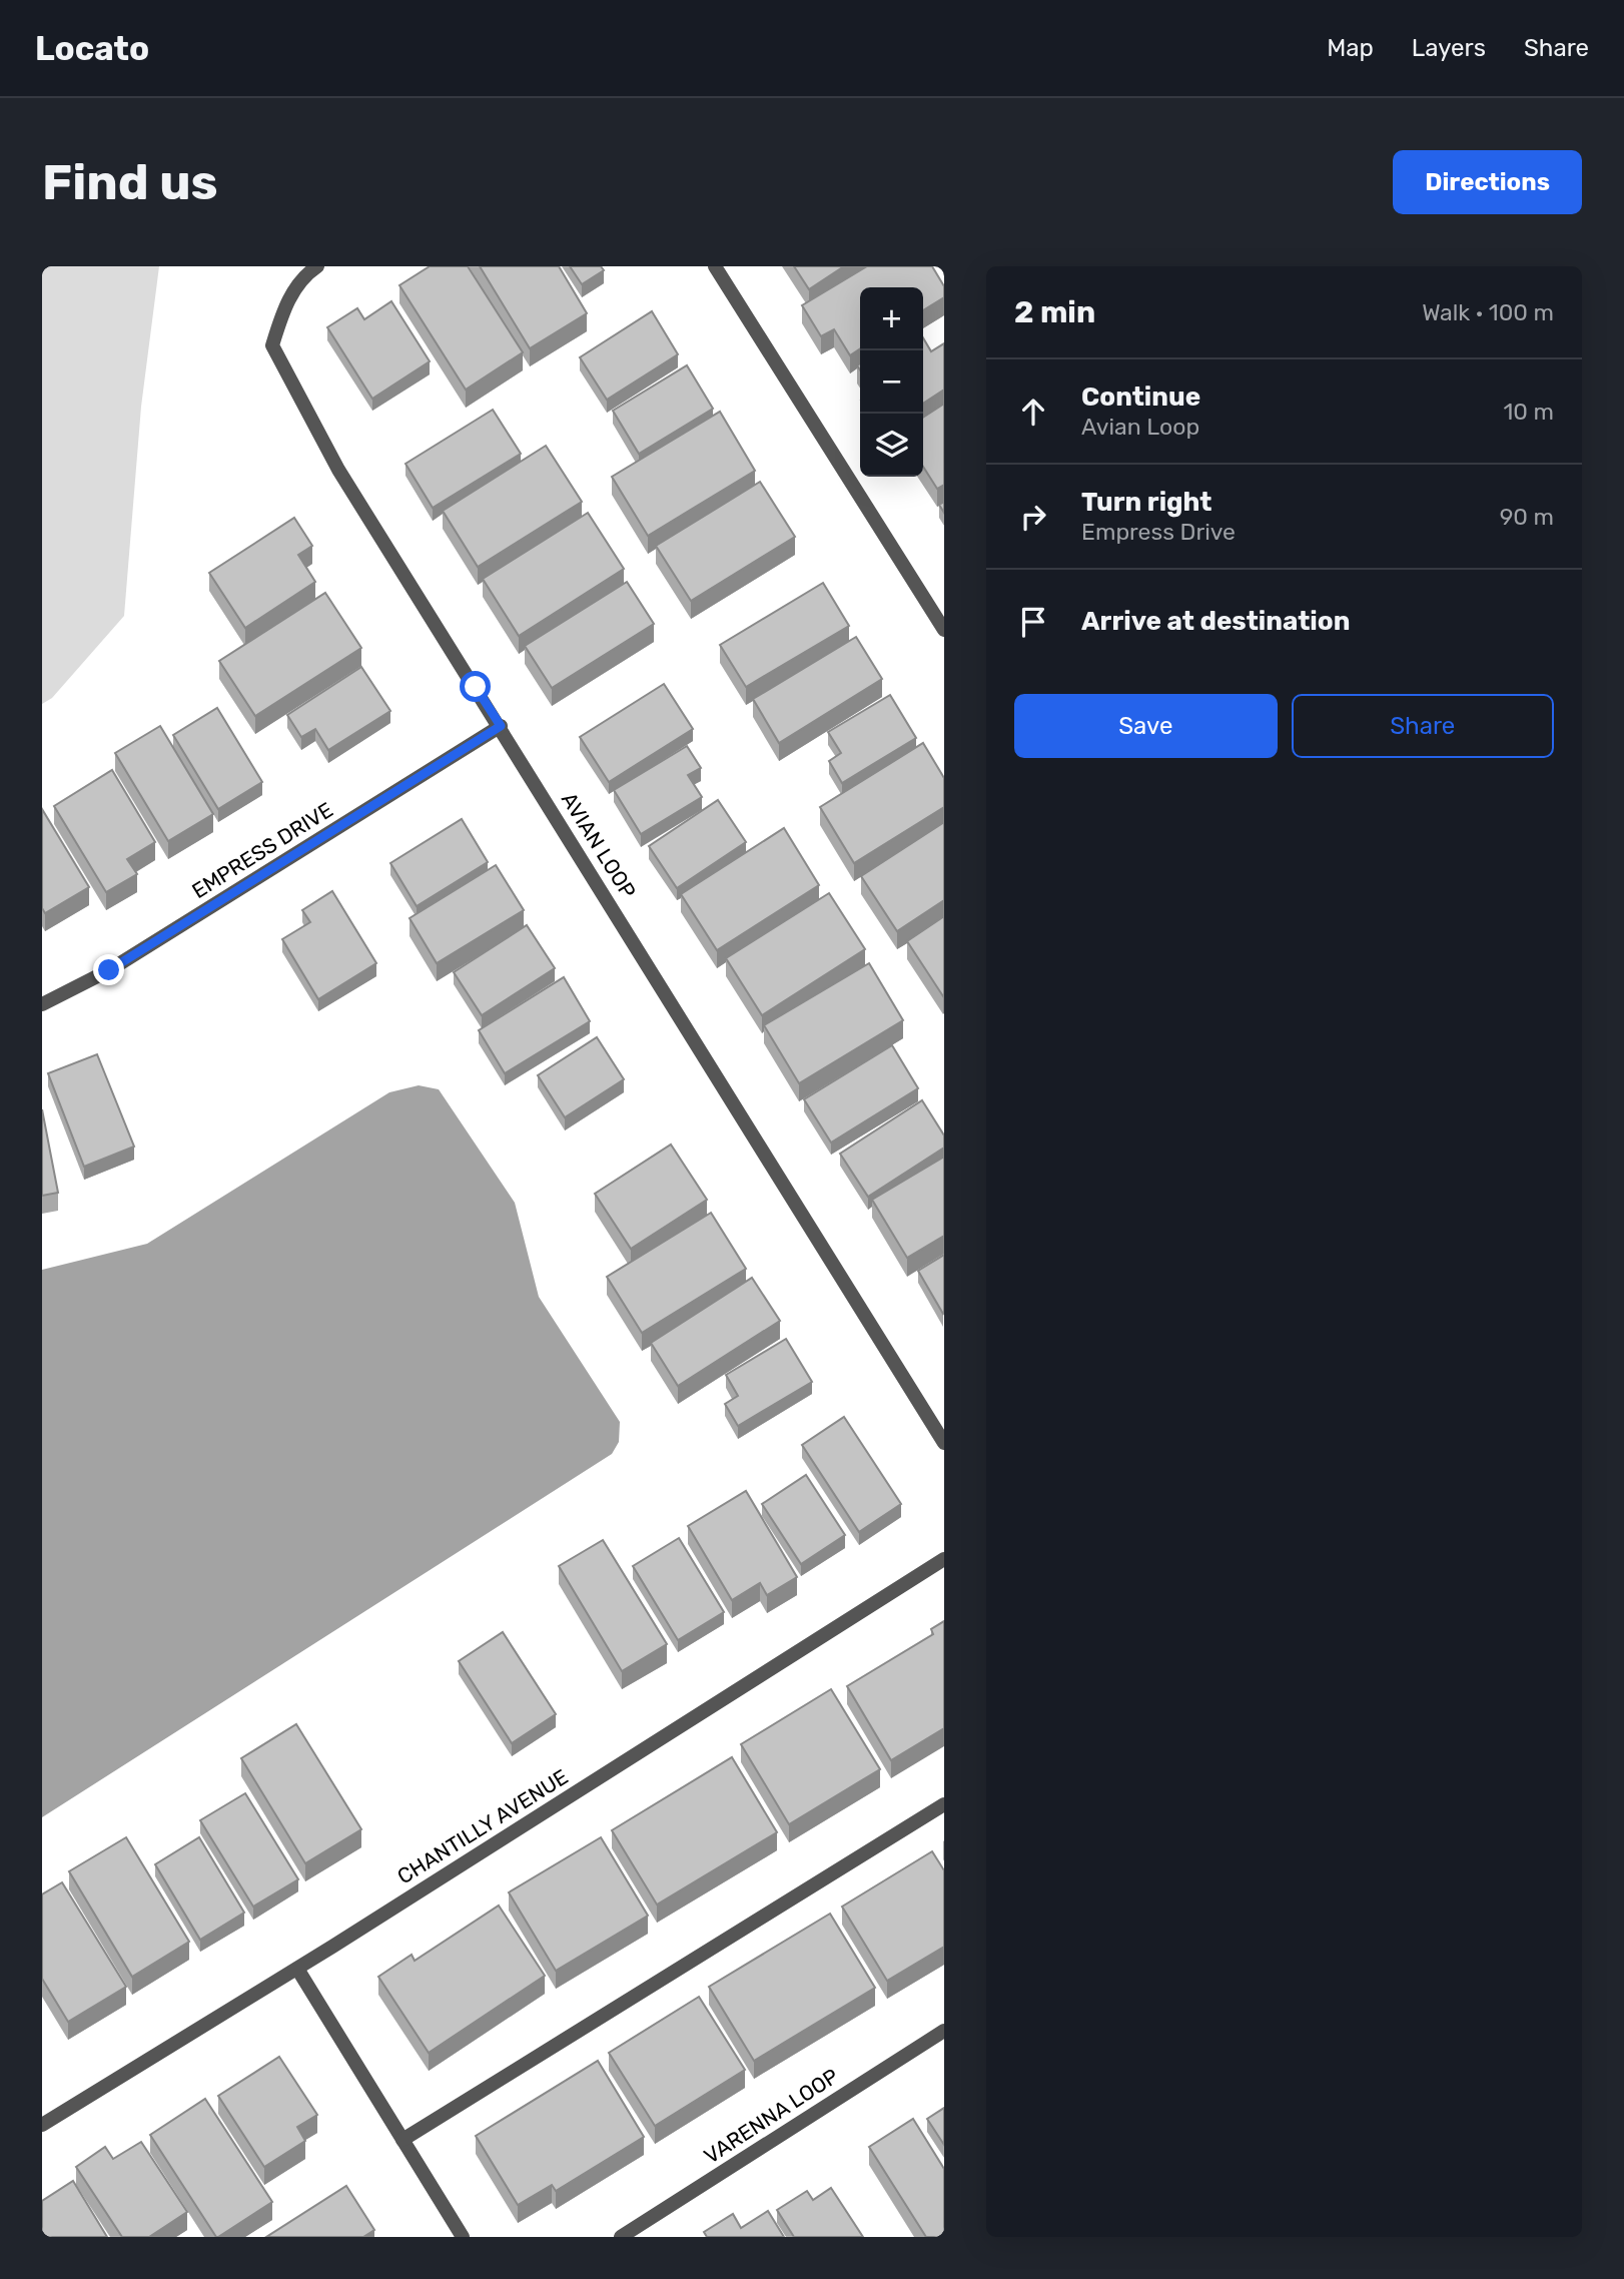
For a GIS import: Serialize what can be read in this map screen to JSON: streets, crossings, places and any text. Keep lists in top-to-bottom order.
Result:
{
  "streets": {
    "street": [
      "AVIAN LOOP",
      "EMPRESS DRIVE",
      "CHANTILLY AVENUE",
      "VARENNA LOOP"
    ]
  },
  "crossings": [
    ["AVIAN LOOP", "EMPRESS DRIVE"]
  ],
  "page": {
    "header": "Locato",
    "nav": ["Map", "Layers", "Share"],
    "buttons": [
      "Directions",
      ["Save", "Share"]
    ],
    "title": "Find us",
    "heading": ["2 min", "Walk · 100 m"],
    "map_buttons": ["+", "−"],
    "list": [
      ["Continue", "Avian Loop", "10 m"],
      ["Turn right", "Empress Drive", "90 m"],
      "Arrive at destination"
    ]
  }
}
